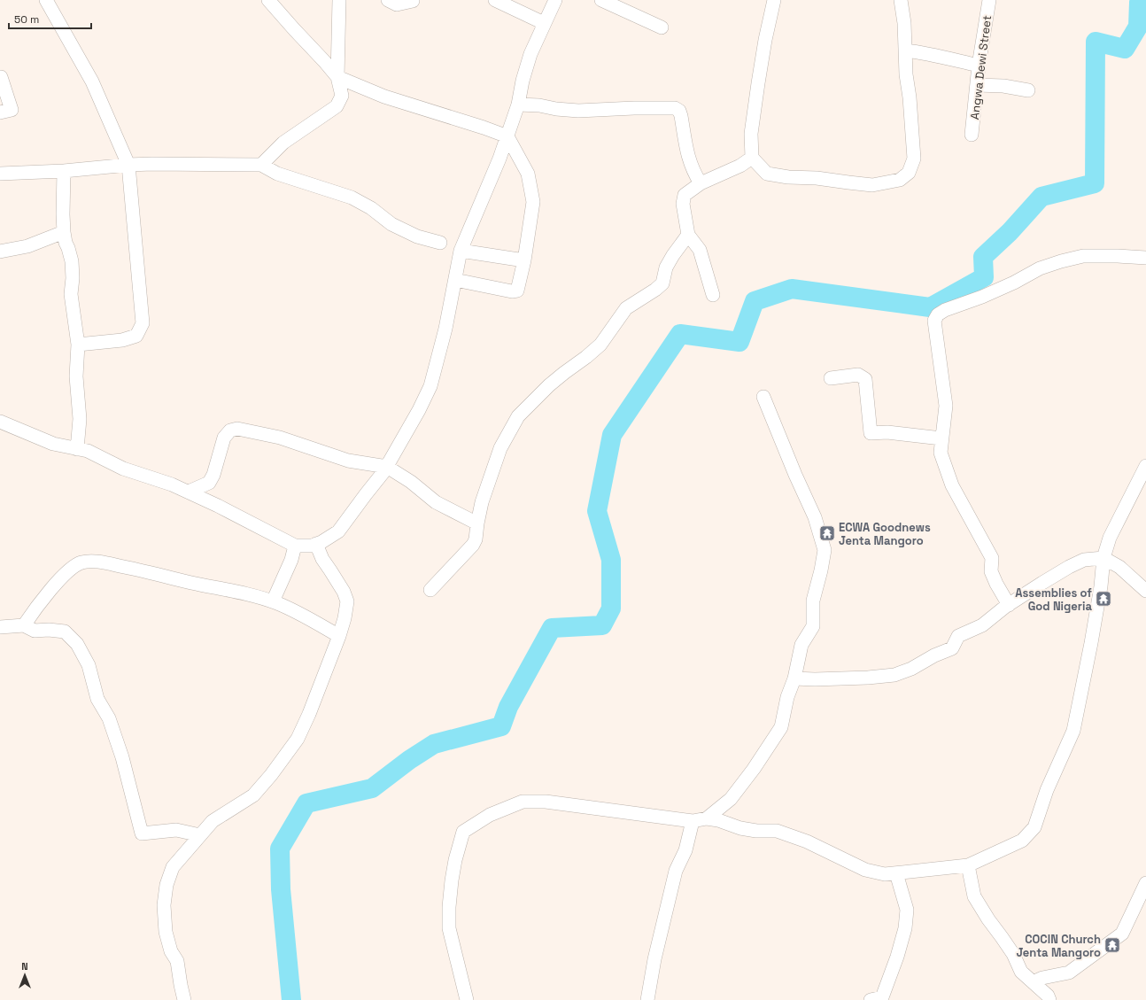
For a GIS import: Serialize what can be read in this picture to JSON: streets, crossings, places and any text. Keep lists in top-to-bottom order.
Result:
{
  "streets": {
    "street": ["Angwa Dewi Street"]
  },
  "places": {
    "temple": ["ECWA Goodnews Jenta Mangoro", "Assemblies of God Nigeria", "COCIN Church Jenta Mangoro"]
  },
  "scale_bar": "50 m",
  "north": "top"
}
